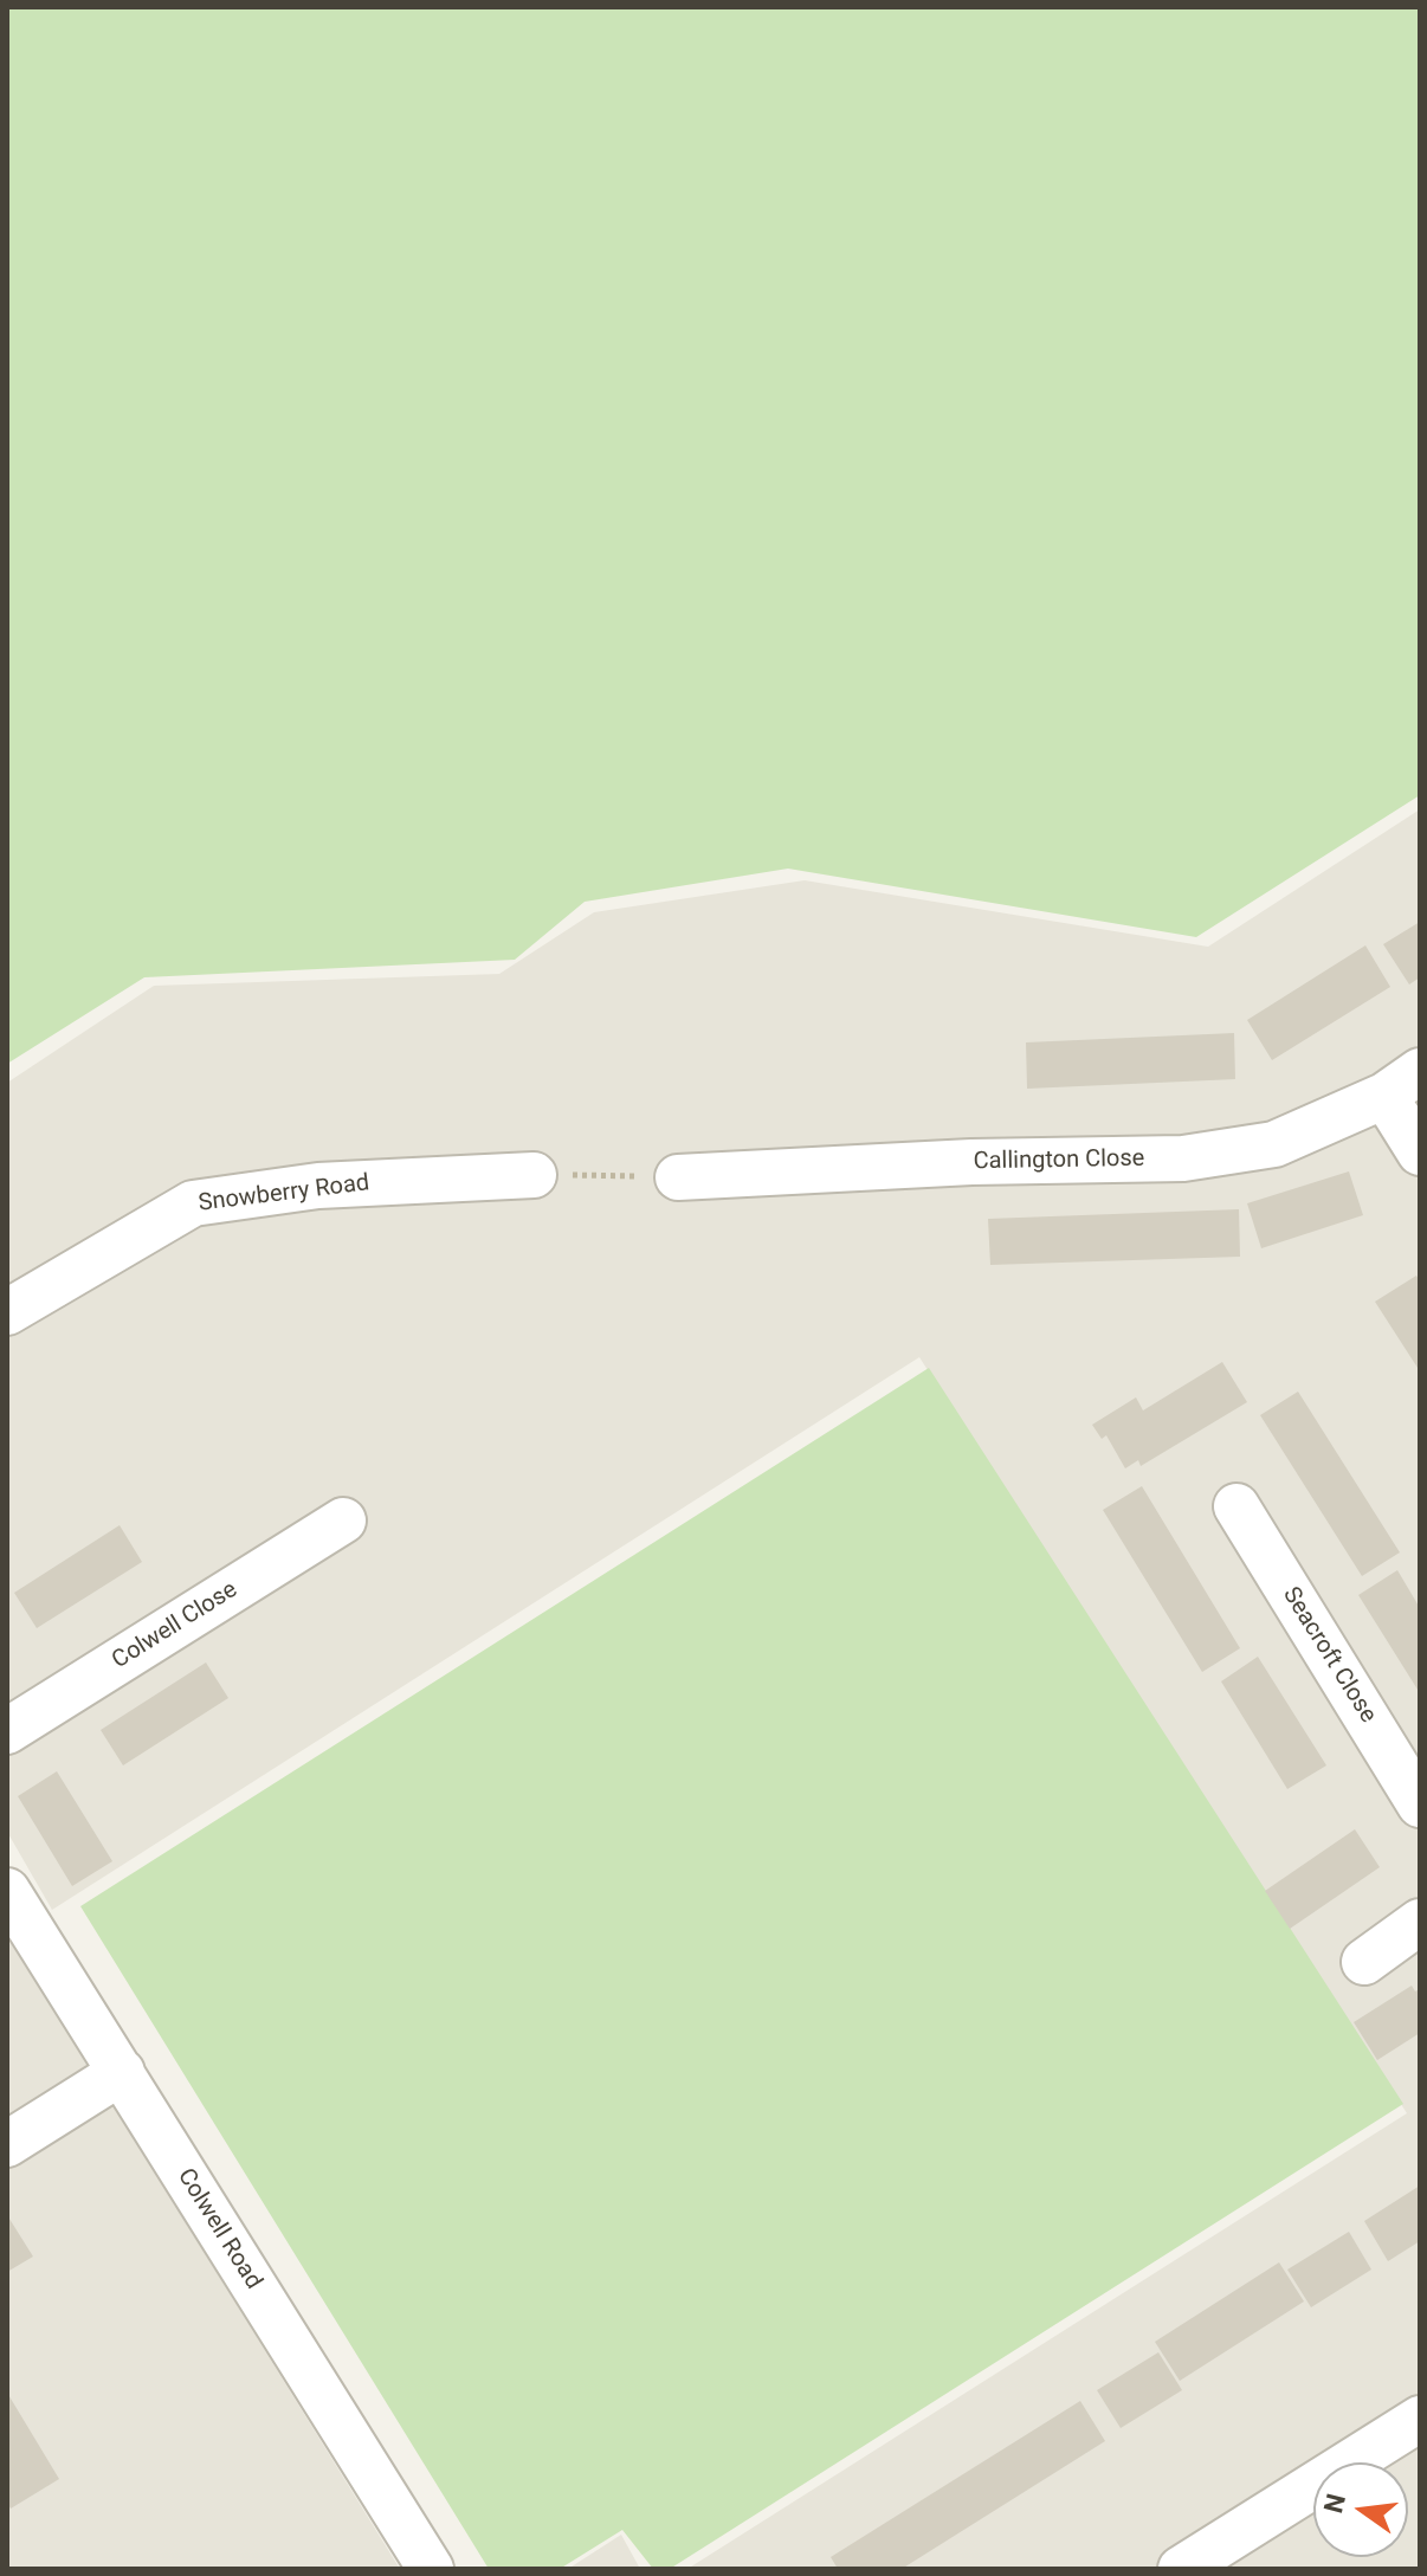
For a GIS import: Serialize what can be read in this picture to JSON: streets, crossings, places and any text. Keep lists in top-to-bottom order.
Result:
{
  "streets": {
    "street": [
      "Callington Close",
      "Snowberry Road",
      "Colwell Close",
      "Seacroft Close",
      "Colwell Road"
    ]
  },
  "north": "left"
}
